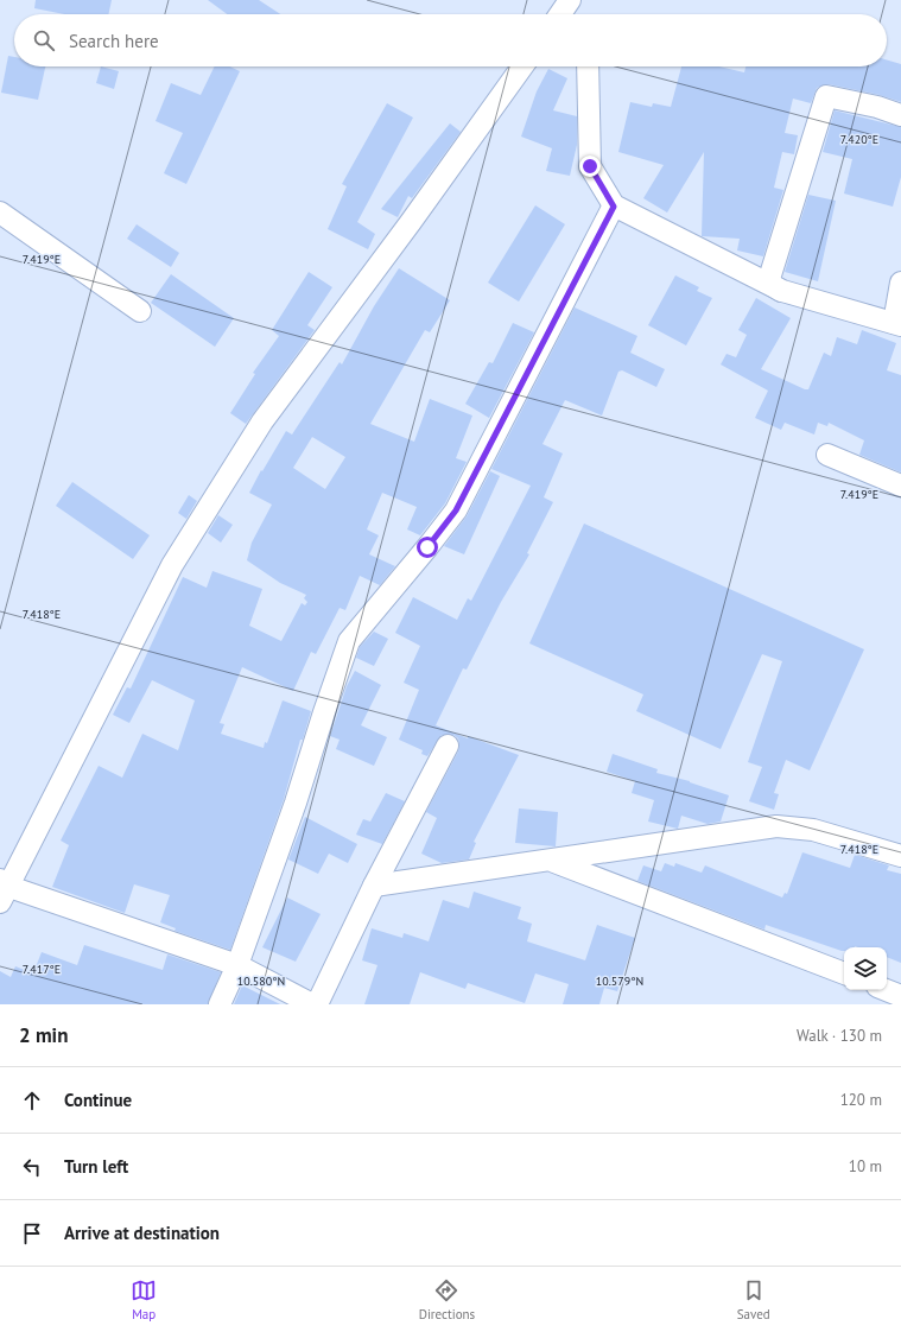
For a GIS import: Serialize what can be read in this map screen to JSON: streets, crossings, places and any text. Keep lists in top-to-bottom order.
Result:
{
  "page": {
    "search": "Search here",
    "heading": ["2 min", "Walk · 130 m"],
    "list": [
      ["Continue", "120 m"],
      ["Turn left", "10 m"],
      "Arrive at destination"
    ],
    "nav": ["Map", "Directions", "Saved"]
  },
  "coordinates": [
    "7.420°E",
    "7.419°E",
    "7.418°E",
    "7.417°E",
    "10.580°N",
    "10.579°N"
  ]
}
